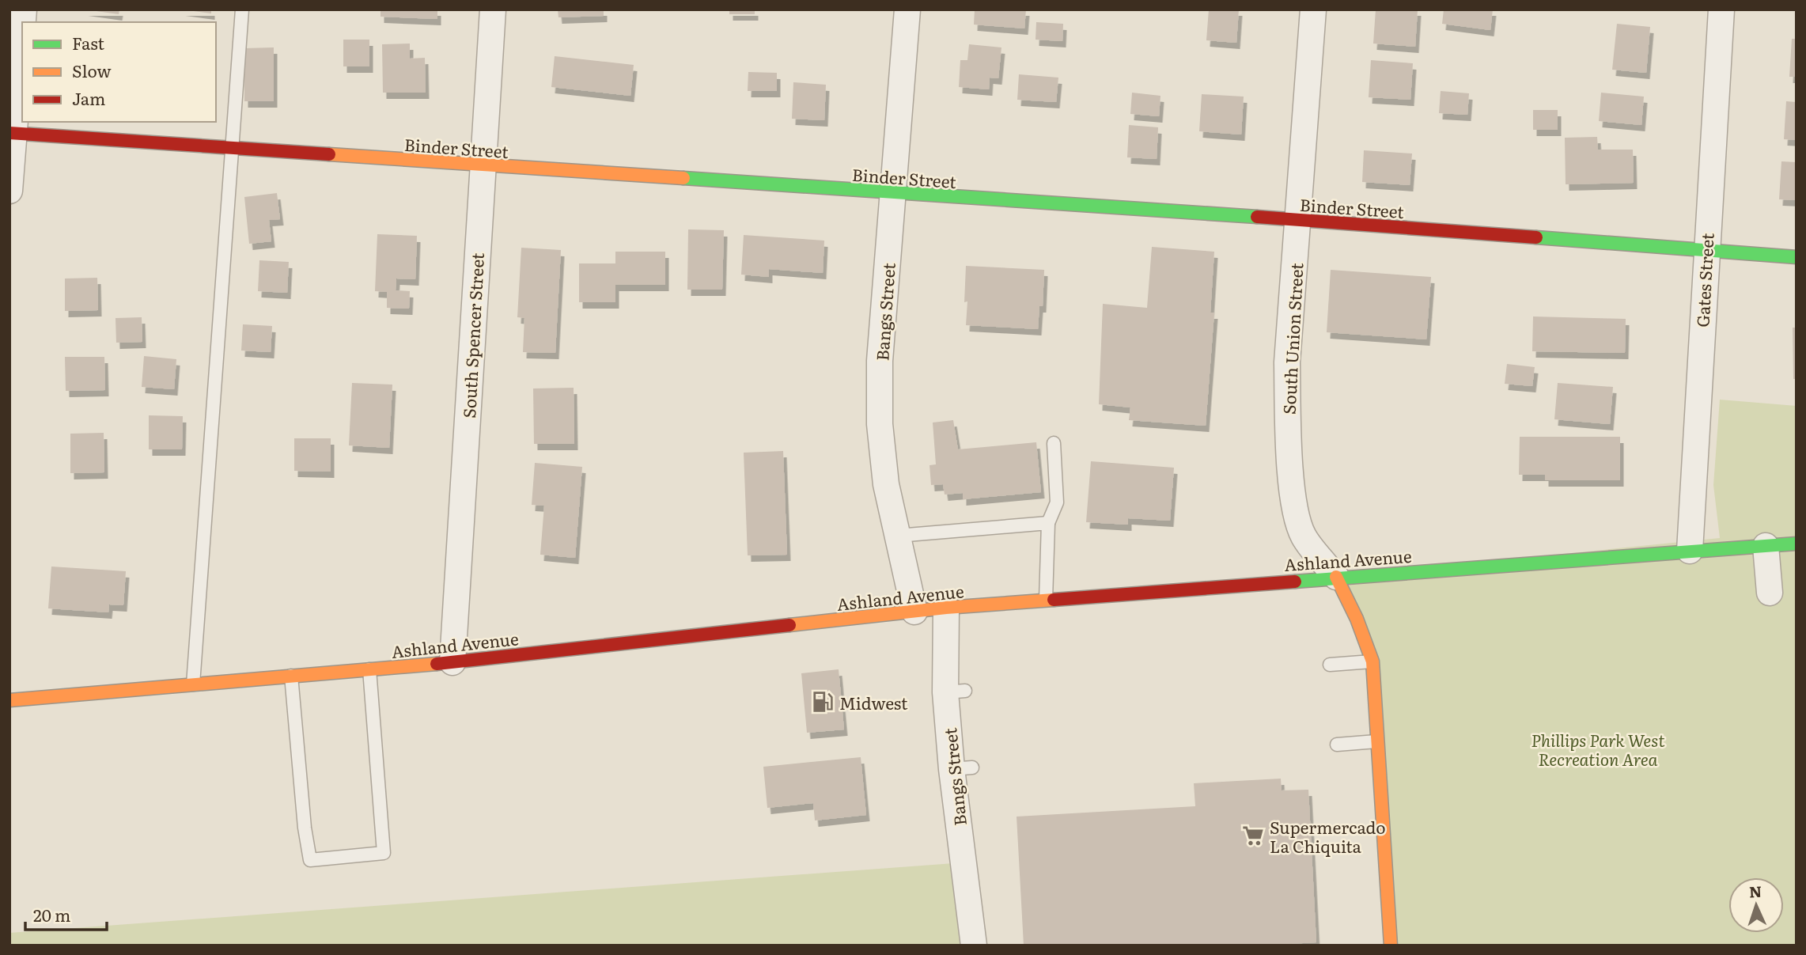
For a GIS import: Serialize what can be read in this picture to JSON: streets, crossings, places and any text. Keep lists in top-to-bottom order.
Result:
{
  "streets": {
    "street": [
      "Binder Street",
      "Gates Street",
      "Bangs Street",
      "South Spencer Street",
      "South Union Street",
      "Ashland Avenue"
    ]
  },
  "crossings": [
    ["Binder Street", "Gates Street"],
    ["Binder Street", "Bangs Street"],
    ["Binder Street", "South Spencer Street"],
    ["Binder Street", "South Union Street"],
    ["Gates Street", "Ashland Avenue"],
    ["Bangs Street", "Ashland Avenue"],
    ["South Spencer Street", "Ashland Avenue"],
    ["South Union Street", "Ashland Avenue"]
  ],
  "parks": ["Phillips Park West Recreation Area"],
  "places": {
    "fuel station": ["Midwest"],
    "supermarket": ["Supermercado La Chiquita"]
  },
  "legend": ["Fast", "Slow", "Jam"],
  "scale_bar": "20 m",
  "north": "top"
}
